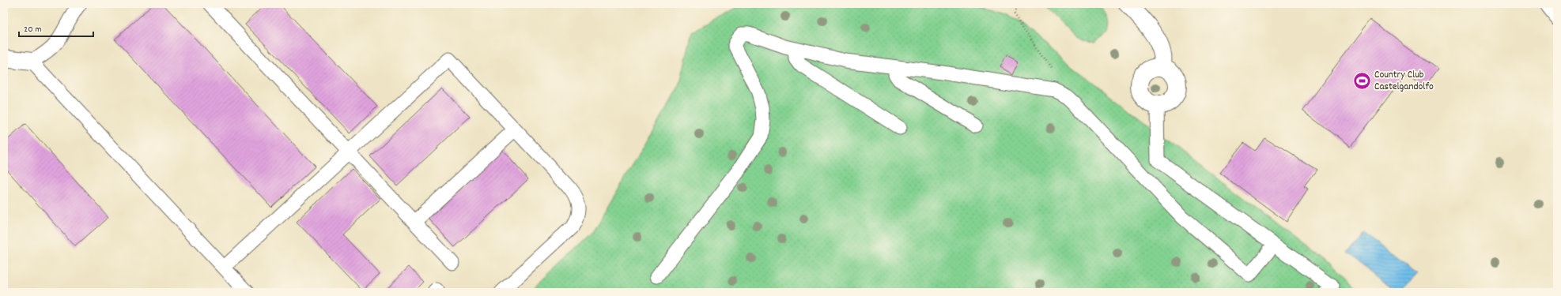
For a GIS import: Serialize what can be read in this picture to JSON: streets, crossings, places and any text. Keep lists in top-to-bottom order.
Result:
{
  "places": {
    "sports": ["Country Club Castelgandolfo"]
  },
  "scale_bar": "20 m"
}
